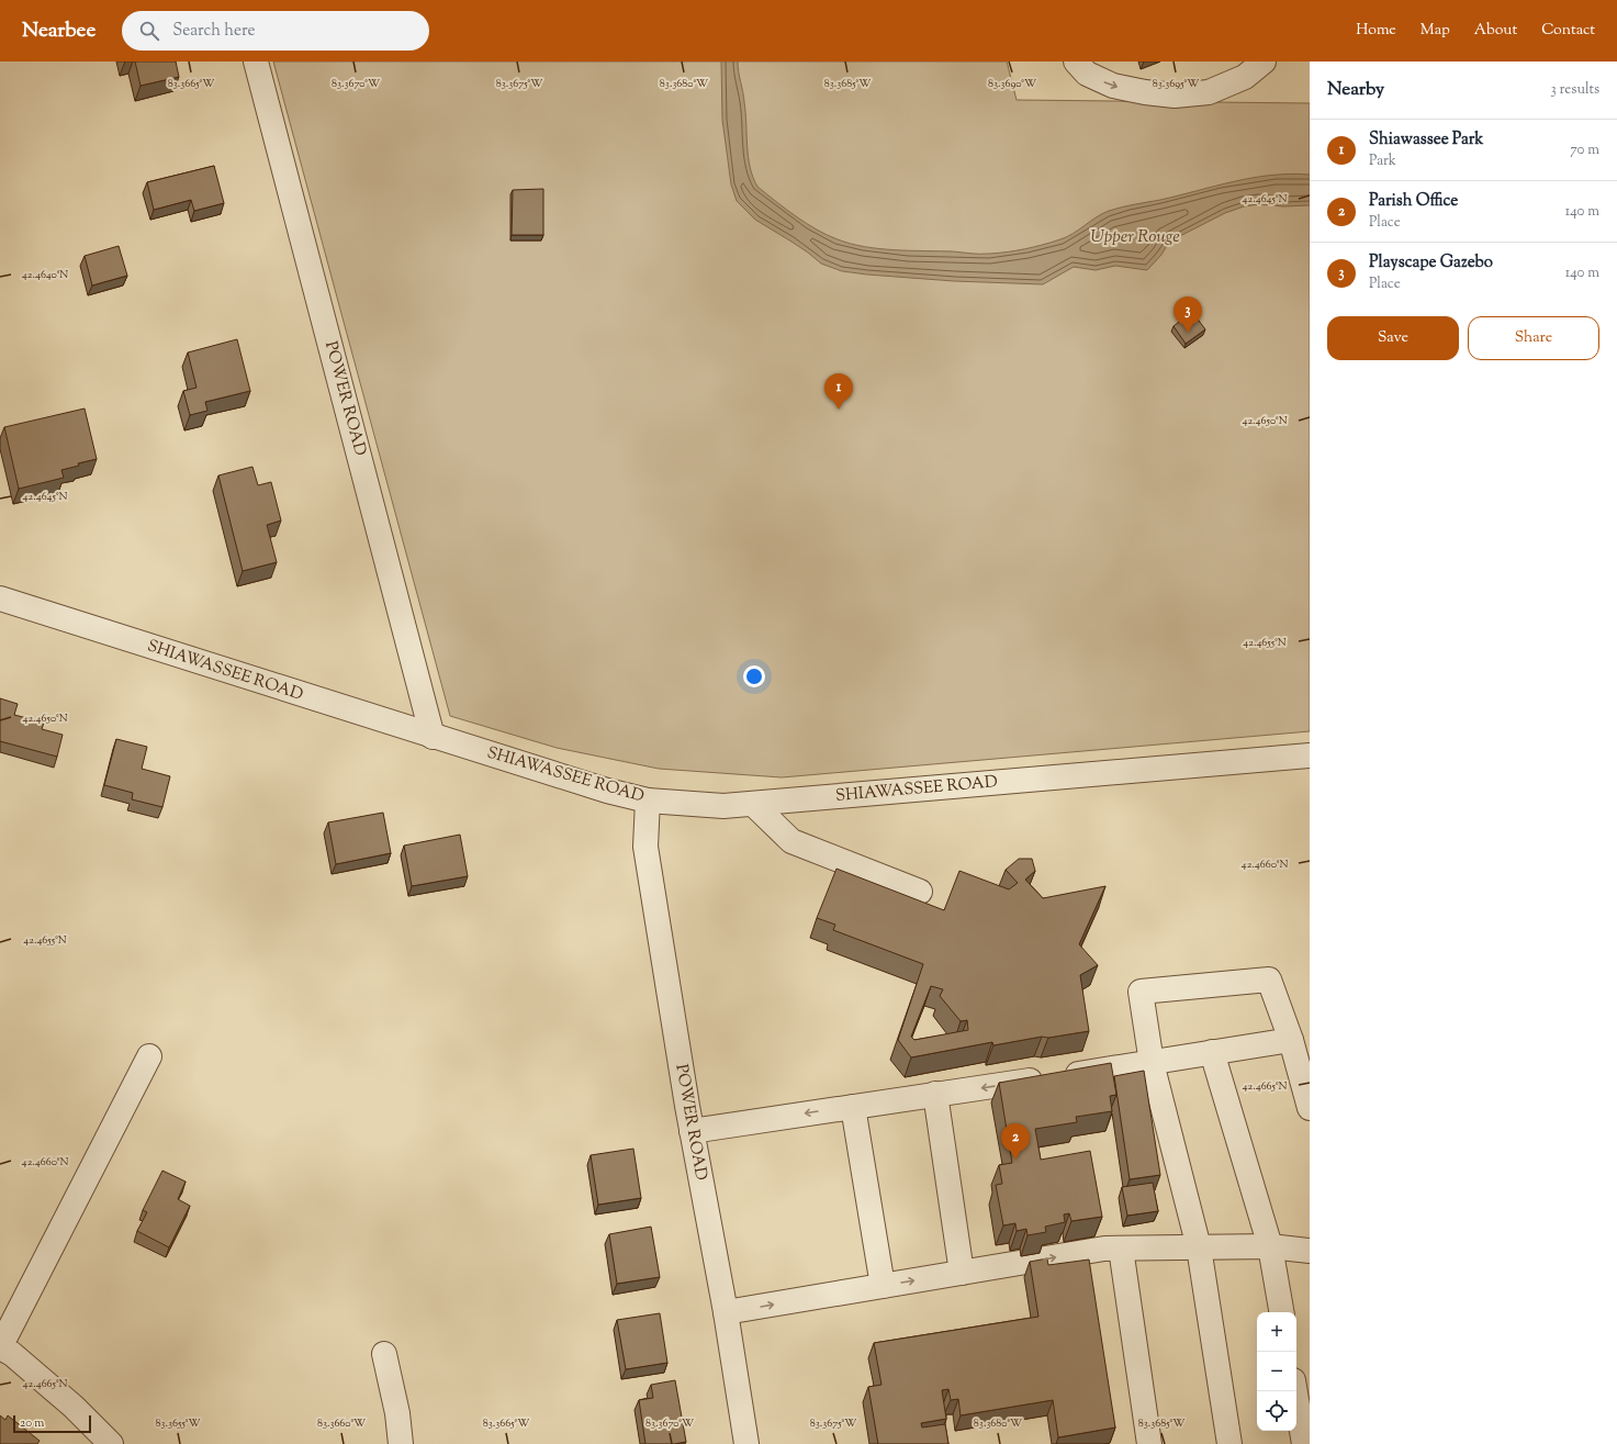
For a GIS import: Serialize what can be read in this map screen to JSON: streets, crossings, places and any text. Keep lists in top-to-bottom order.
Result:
{
  "streets": {
    "street": ["POWER ROAD", "SHIAWASSEE ROAD"]
  },
  "crossings": [
    ["POWER ROAD", "SHIAWASSEE ROAD"]
  ],
  "water": ["Upper Rouge"],
  "scale_bar": "20 m",
  "page": {
    "header": "Nearbee",
    "search": "Search here",
    "nav": [
      "Home",
      "Map",
      "About",
      "Contact"
    ],
    "heading": ["Nearby", "3 results"],
    "list": [
      {
        "mark": "1",
        "name": "Shiawassee Park",
        "note": "Park",
        "value": "70 m"
      },
      {
        "mark": "2",
        "name": "Parish Office",
        "note": "Place",
        "value": "140 m"
      },
      {
        "mark": "3",
        "name": "Playscape Gazebo",
        "note": "Place",
        "value": "140 m"
      }
    ],
    "pins": ["3", "1", "2"],
    "buttons": ["Save", "Share"],
    "map_buttons": ["+", "−"],
    "scale": "20 m"
  },
  "coordinates": [
    "83.3665°W",
    "83.3670°W",
    "83.3675°W",
    "83.3680°W",
    "83.3685°W",
    "83.3690°W",
    "83.3695°W",
    "42.4645°N",
    "42.4640°N",
    "42.4650°N",
    "42.4655°N",
    "42.4660°N",
    "42.4665°N",
    "83.3655°W",
    "83.3660°W"
  ]
}
